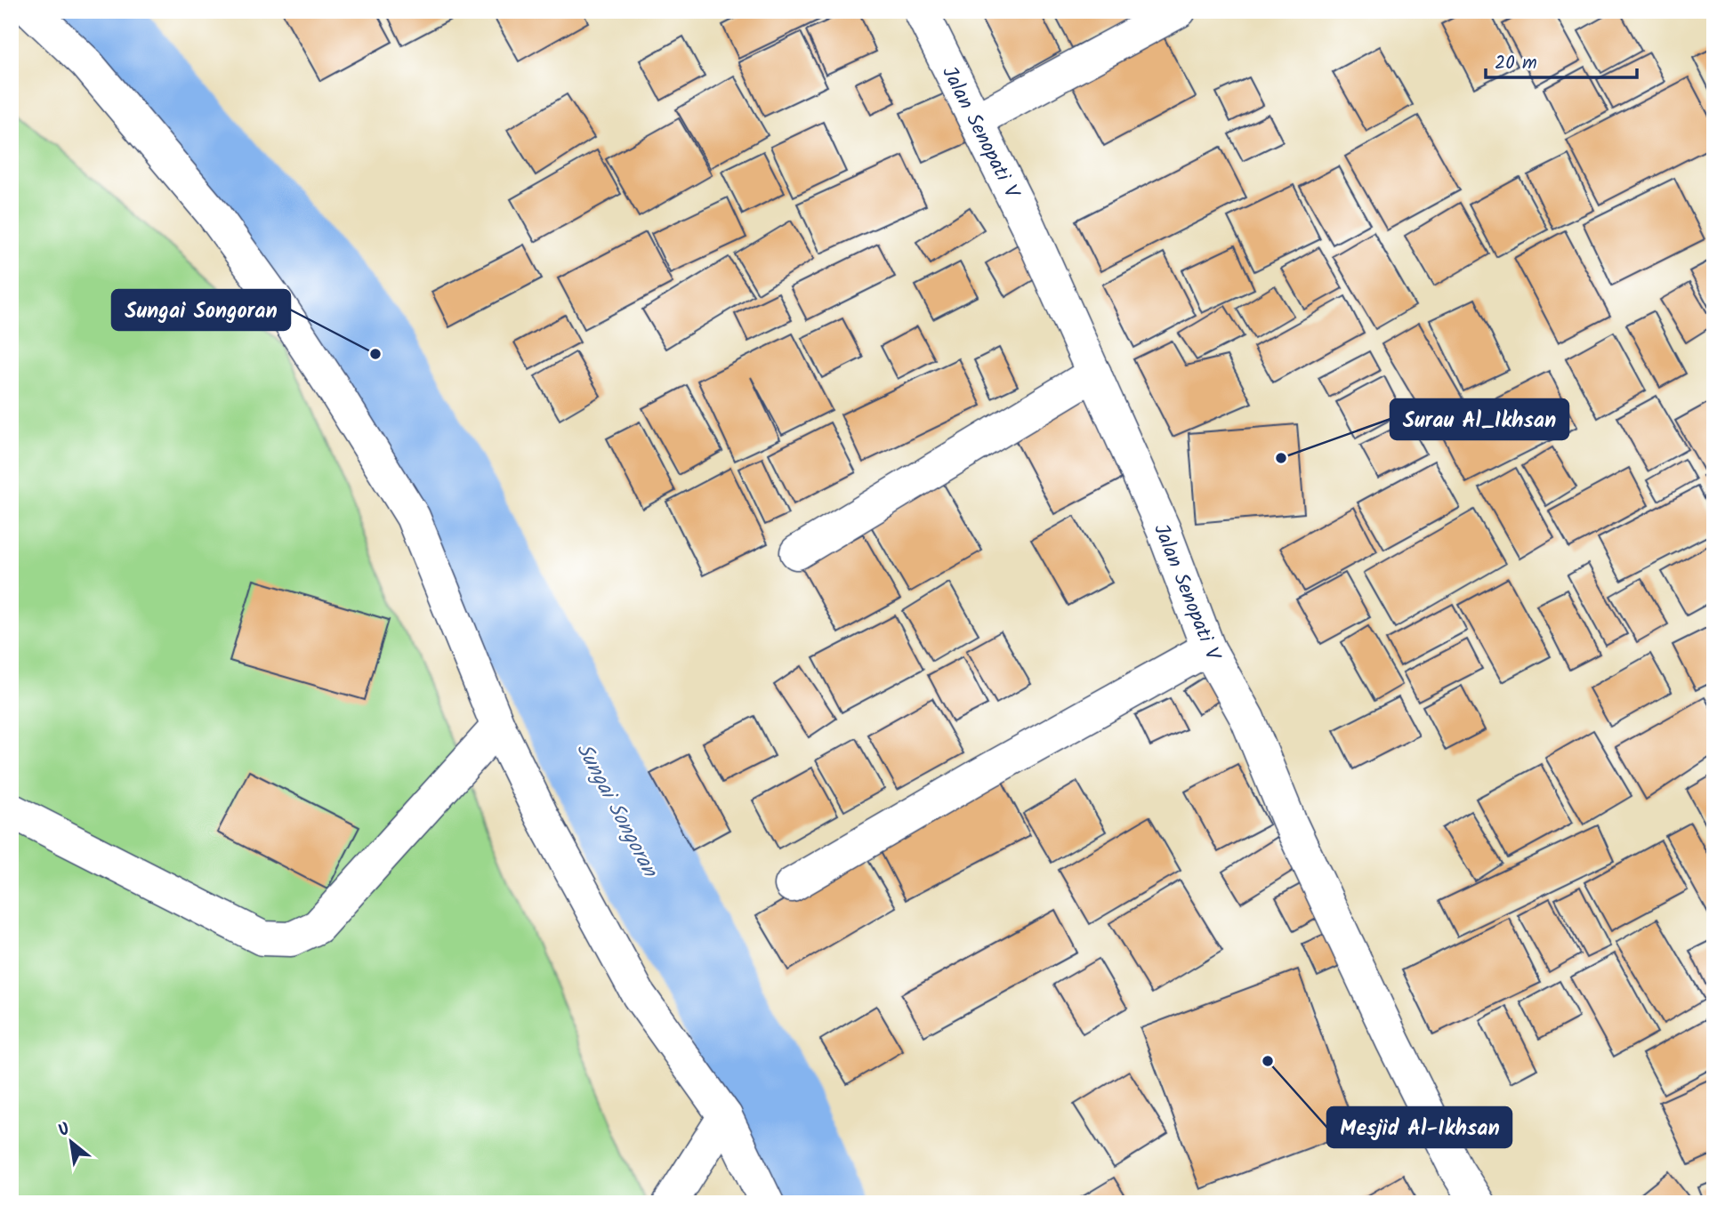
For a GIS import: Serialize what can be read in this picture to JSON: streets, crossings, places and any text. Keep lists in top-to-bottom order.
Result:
{
  "streets": {
    "street": ["Jalan Senopati V"]
  },
  "water": ["Sungai Songoran"],
  "places": ["Sungai Songoran", "Surau Al_Ikhsan", "Mesjid Al-Ikhsan"],
  "scale_bar": "20 m",
  "north": "top left"
}
